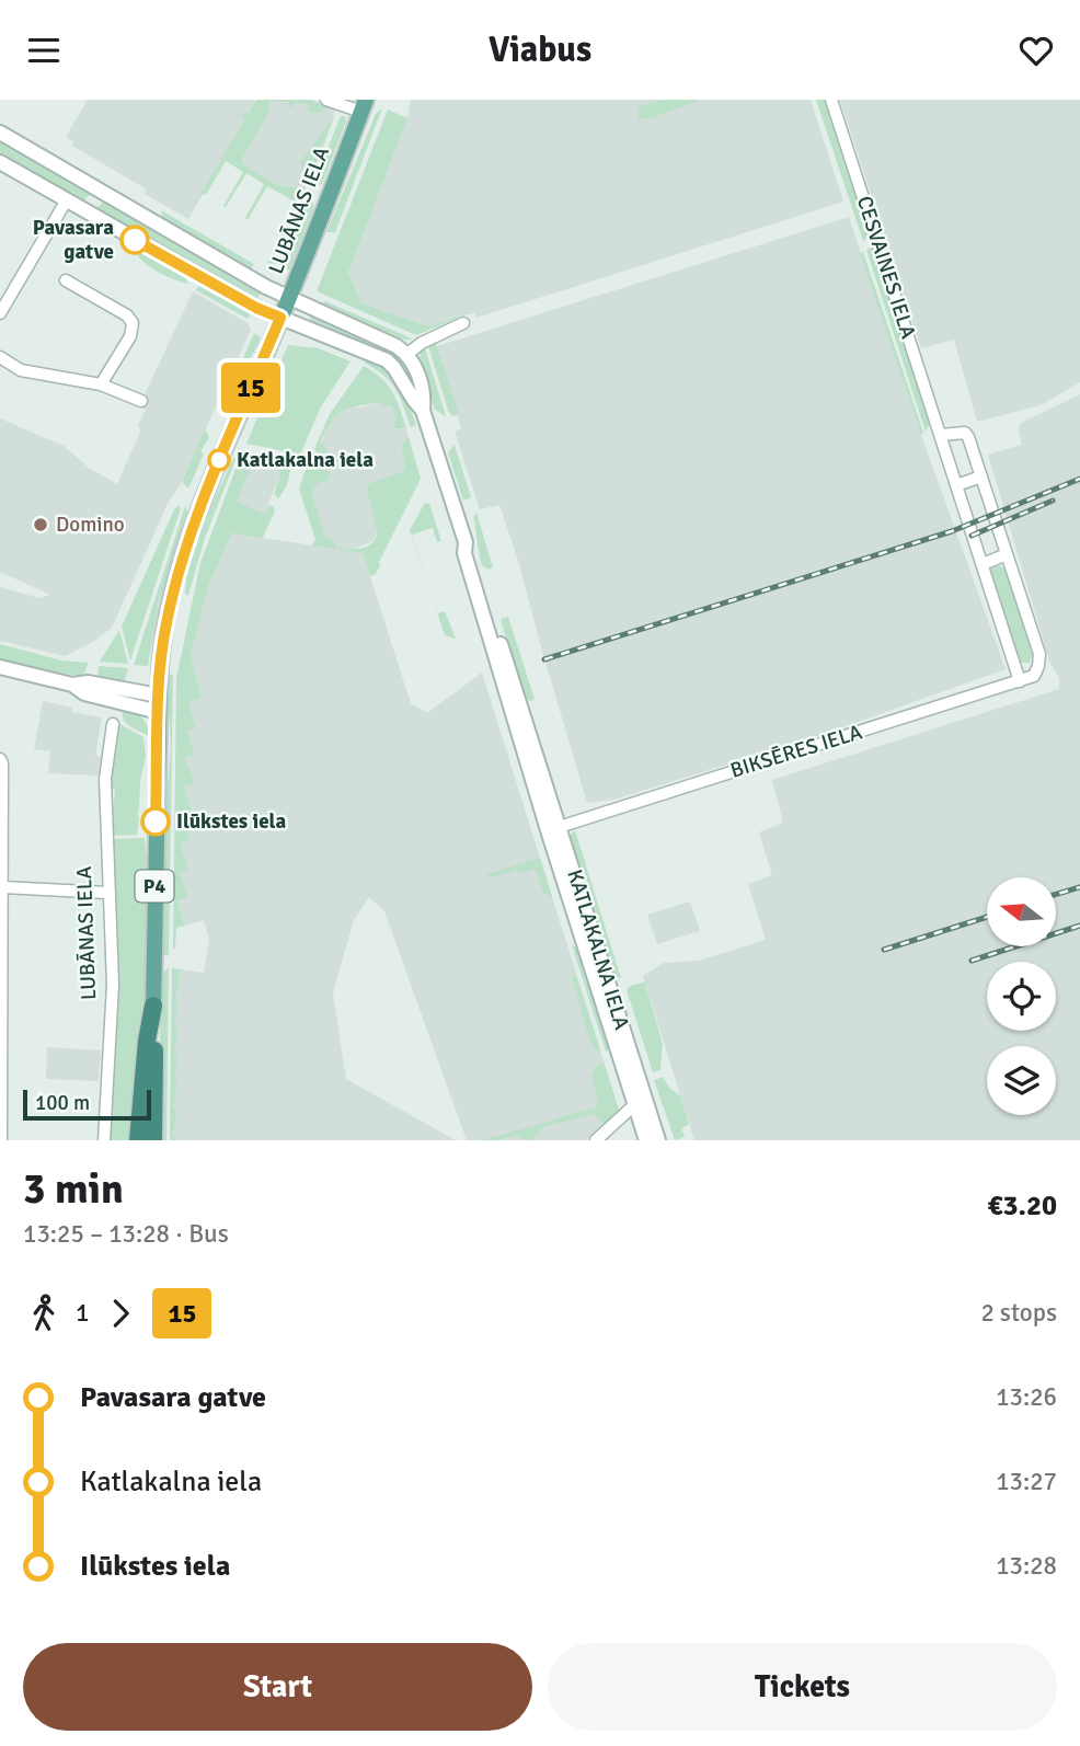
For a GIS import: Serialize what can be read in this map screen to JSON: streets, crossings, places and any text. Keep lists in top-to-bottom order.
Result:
{
  "streets": {
    "highway": ["LUBĀNAS IELA", "P4"],
    "street": ["CESVAINES IELA", "BIKSĒRES IELA", "KATLAKALNA IELA"]
  },
  "crossings": [
    ["LUBĀNAS IELA", "KATLAKALNA IELA"],
    ["CESVAINES IELA", "BIKSĒRES IELA"],
    ["BIKSĒRES IELA", "KATLAKALNA IELA"]
  ],
  "places": [
    "Pavasara gatve",
    "Katlakalna iela",
    "Domino",
    "Ilūkstes iela"
  ],
  "lines": ["bus line 15"],
  "scale_bar": "100 m",
  "north": "left",
  "page": {
    "header": "Viabus",
    "on_map": "15",
    "scale": "100 m",
    "heading": ["3 min", "13:25 – 13:28 · Bus", "€3.20"],
    "legs": ["1", "15", "2 stops"],
    "list": [
      {
        "name": "Pavasara gatve",
        "value": "13:26"
      },
      {
        "name": "Katlakalna iela",
        "value": "13:27"
      },
      {
        "name": "Ilūkstes iela",
        "value": "13:28"
      }
    ],
    "buttons": ["Start", "Tickets"]
  }
}
